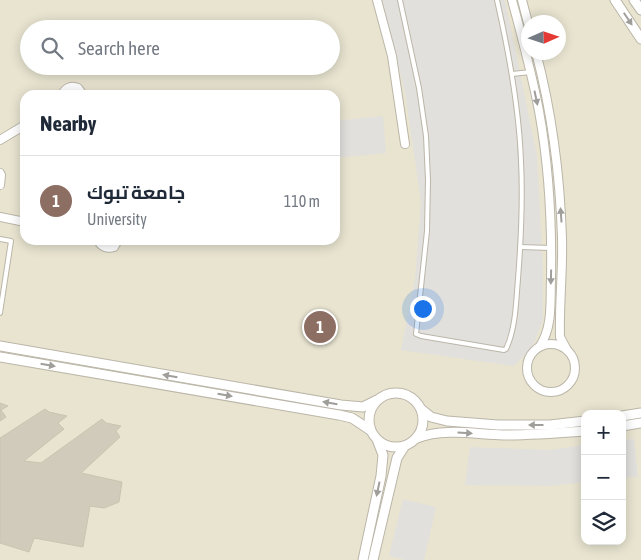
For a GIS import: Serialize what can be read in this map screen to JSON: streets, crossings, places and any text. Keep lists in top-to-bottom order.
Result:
{
  "north": "right",
  "page": {
    "search": "Search here",
    "heading": "Nearby",
    "list": [
      {
        "mark": "1",
        "name": "جامعة تبوك",
        "note": "University",
        "value": "110 m"
      }
    ],
    "pins": "1",
    "map_buttons": ["+", "−"]
  }
}
